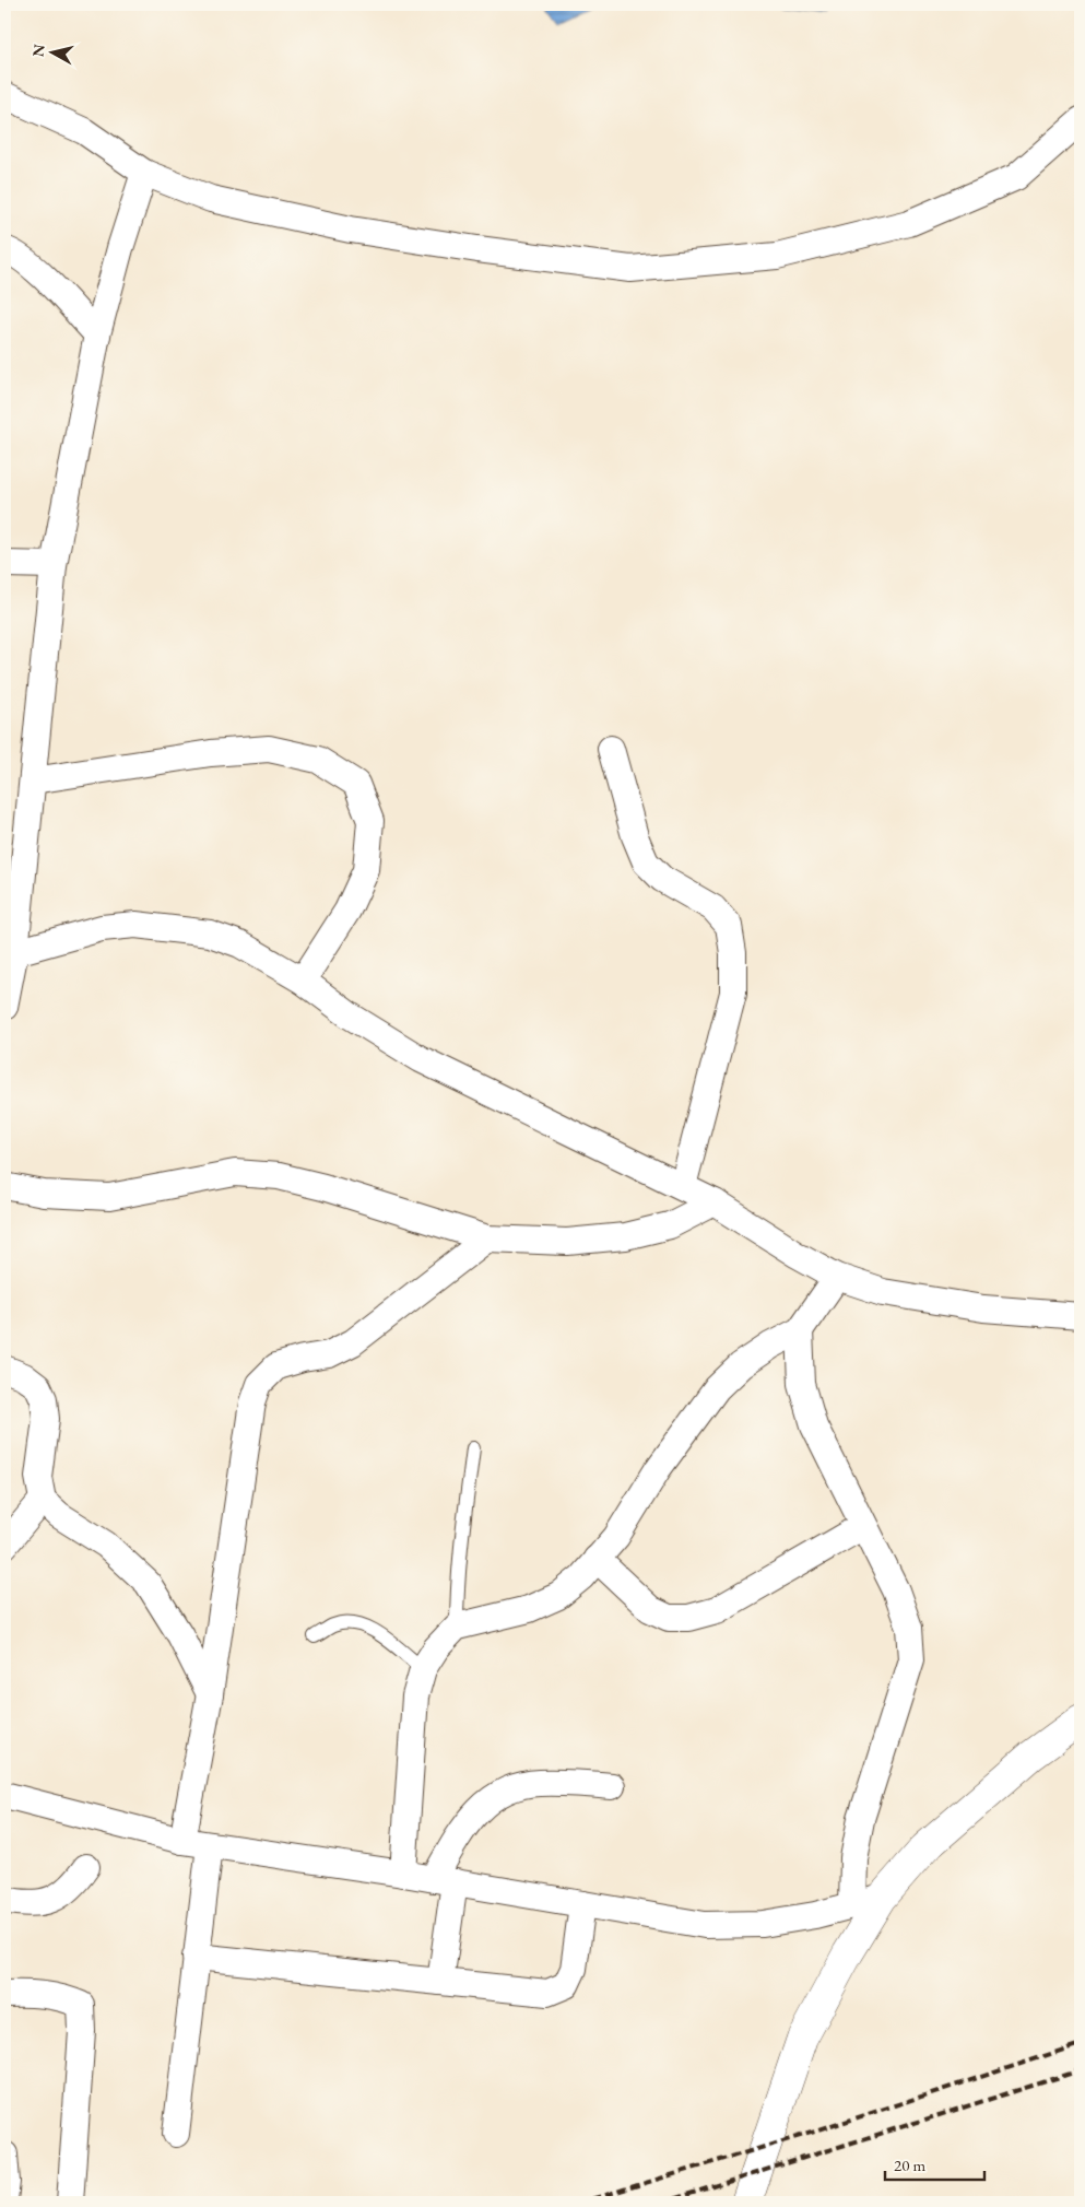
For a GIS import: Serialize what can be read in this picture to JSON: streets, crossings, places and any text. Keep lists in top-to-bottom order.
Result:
{
  "scale_bar": "20 m",
  "north": "left"
}
